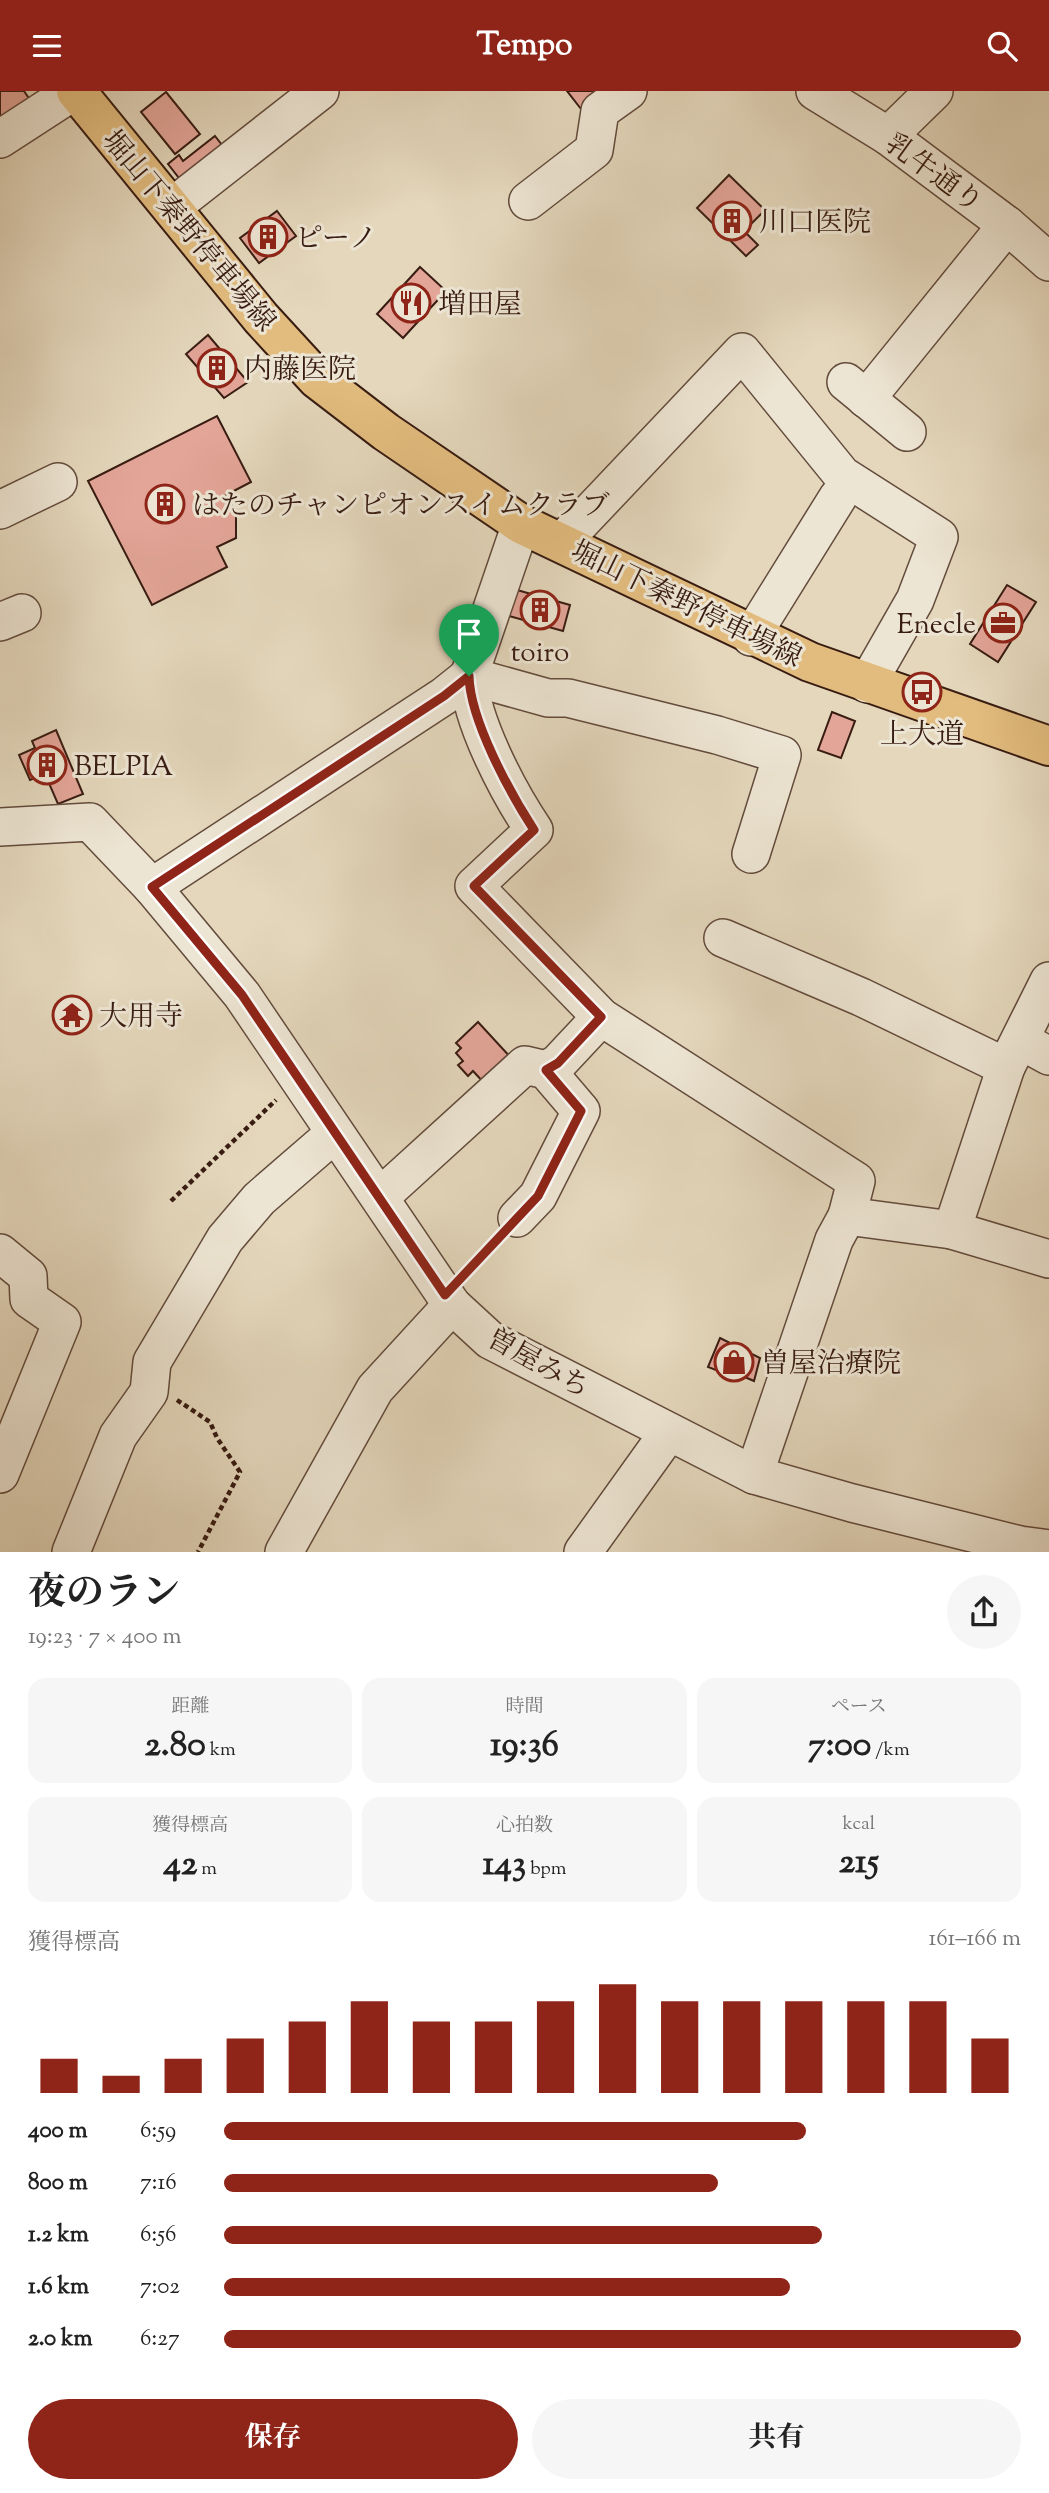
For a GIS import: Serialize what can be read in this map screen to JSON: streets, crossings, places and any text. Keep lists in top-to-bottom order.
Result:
{
  "streets": {
    "main road": ["堀山下秦野停車場線"],
    "street": ["乳牛通り", "曽屋みち"]
  },
  "places": {
    "building": [
      "川口医院",
      "ピーノ",
      "内藤医院",
      "はたのチャンピオンスイムクラブ",
      "toiro",
      "BELPIA"
    ],
    "restaurant": ["増田屋"],
    "office": ["Enecle"],
    "bus stop": ["上大道"],
    "temple": ["大用寺"],
    "shop": ["曽屋治療院"]
  },
  "page": {
    "header": "Tempo",
    "heading": ["夜のラン", "19:23 · 7 × 400 m"],
    "stats": [
      ["距離", "2.80 km"],
      ["時間", "19:36"],
      ["ペース", "7:00 /km"],
      ["獲得標高", "42 m"],
      ["心拍数", "143 bpm"],
      ["kcal", "215"]
    ],
    "chart": ["獲得標高", "161–166 m"],
    "list": [
      {
        "name": "400 m",
        "note": "6:59"
      },
      {
        "name": "800 m",
        "note": "7:16"
      },
      {
        "name": "1.2 km",
        "note": "6:56"
      },
      {
        "name": "1.6 km",
        "note": "7:02"
      },
      {
        "name": "2.0 km",
        "note": "6:27"
      }
    ],
    "buttons": ["保存", "共有"]
  }
}
